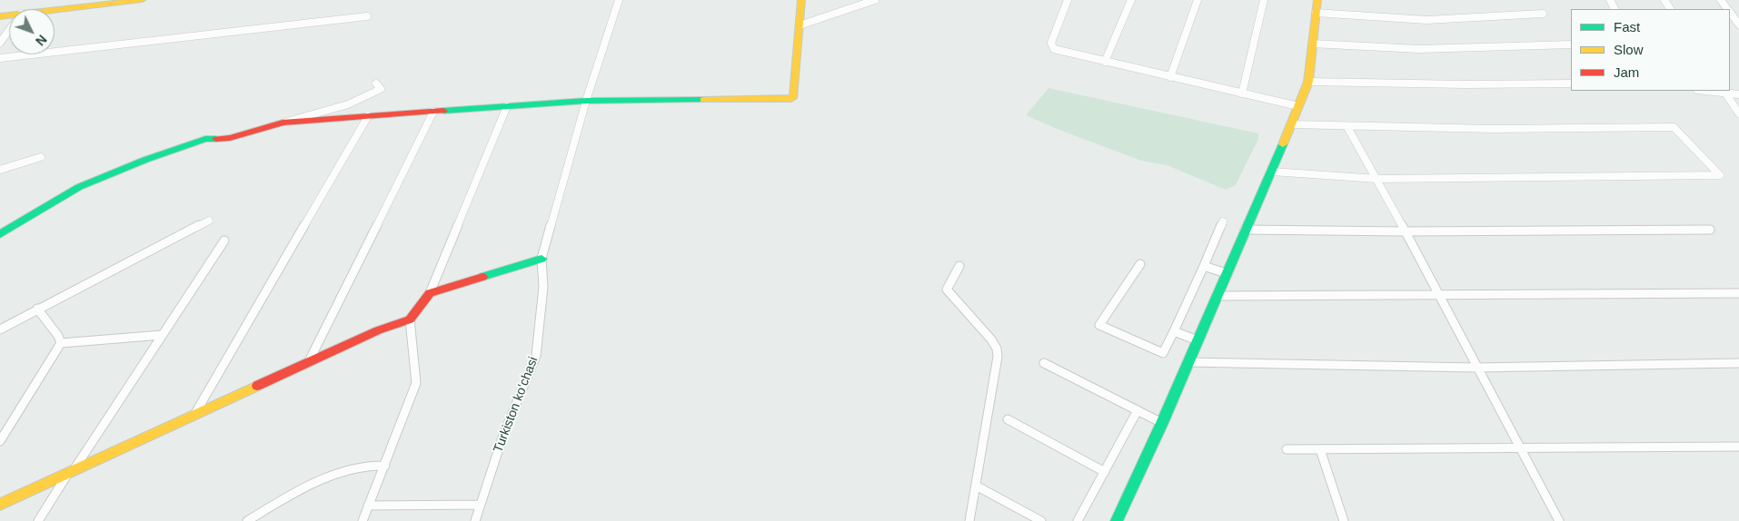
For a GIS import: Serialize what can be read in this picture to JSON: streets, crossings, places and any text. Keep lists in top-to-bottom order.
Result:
{
  "streets": {
    "street": ["Turkiston koʻchasi"]
  },
  "legend": ["Fast", "Slow", "Jam"],
  "north": "bottom right"
}
